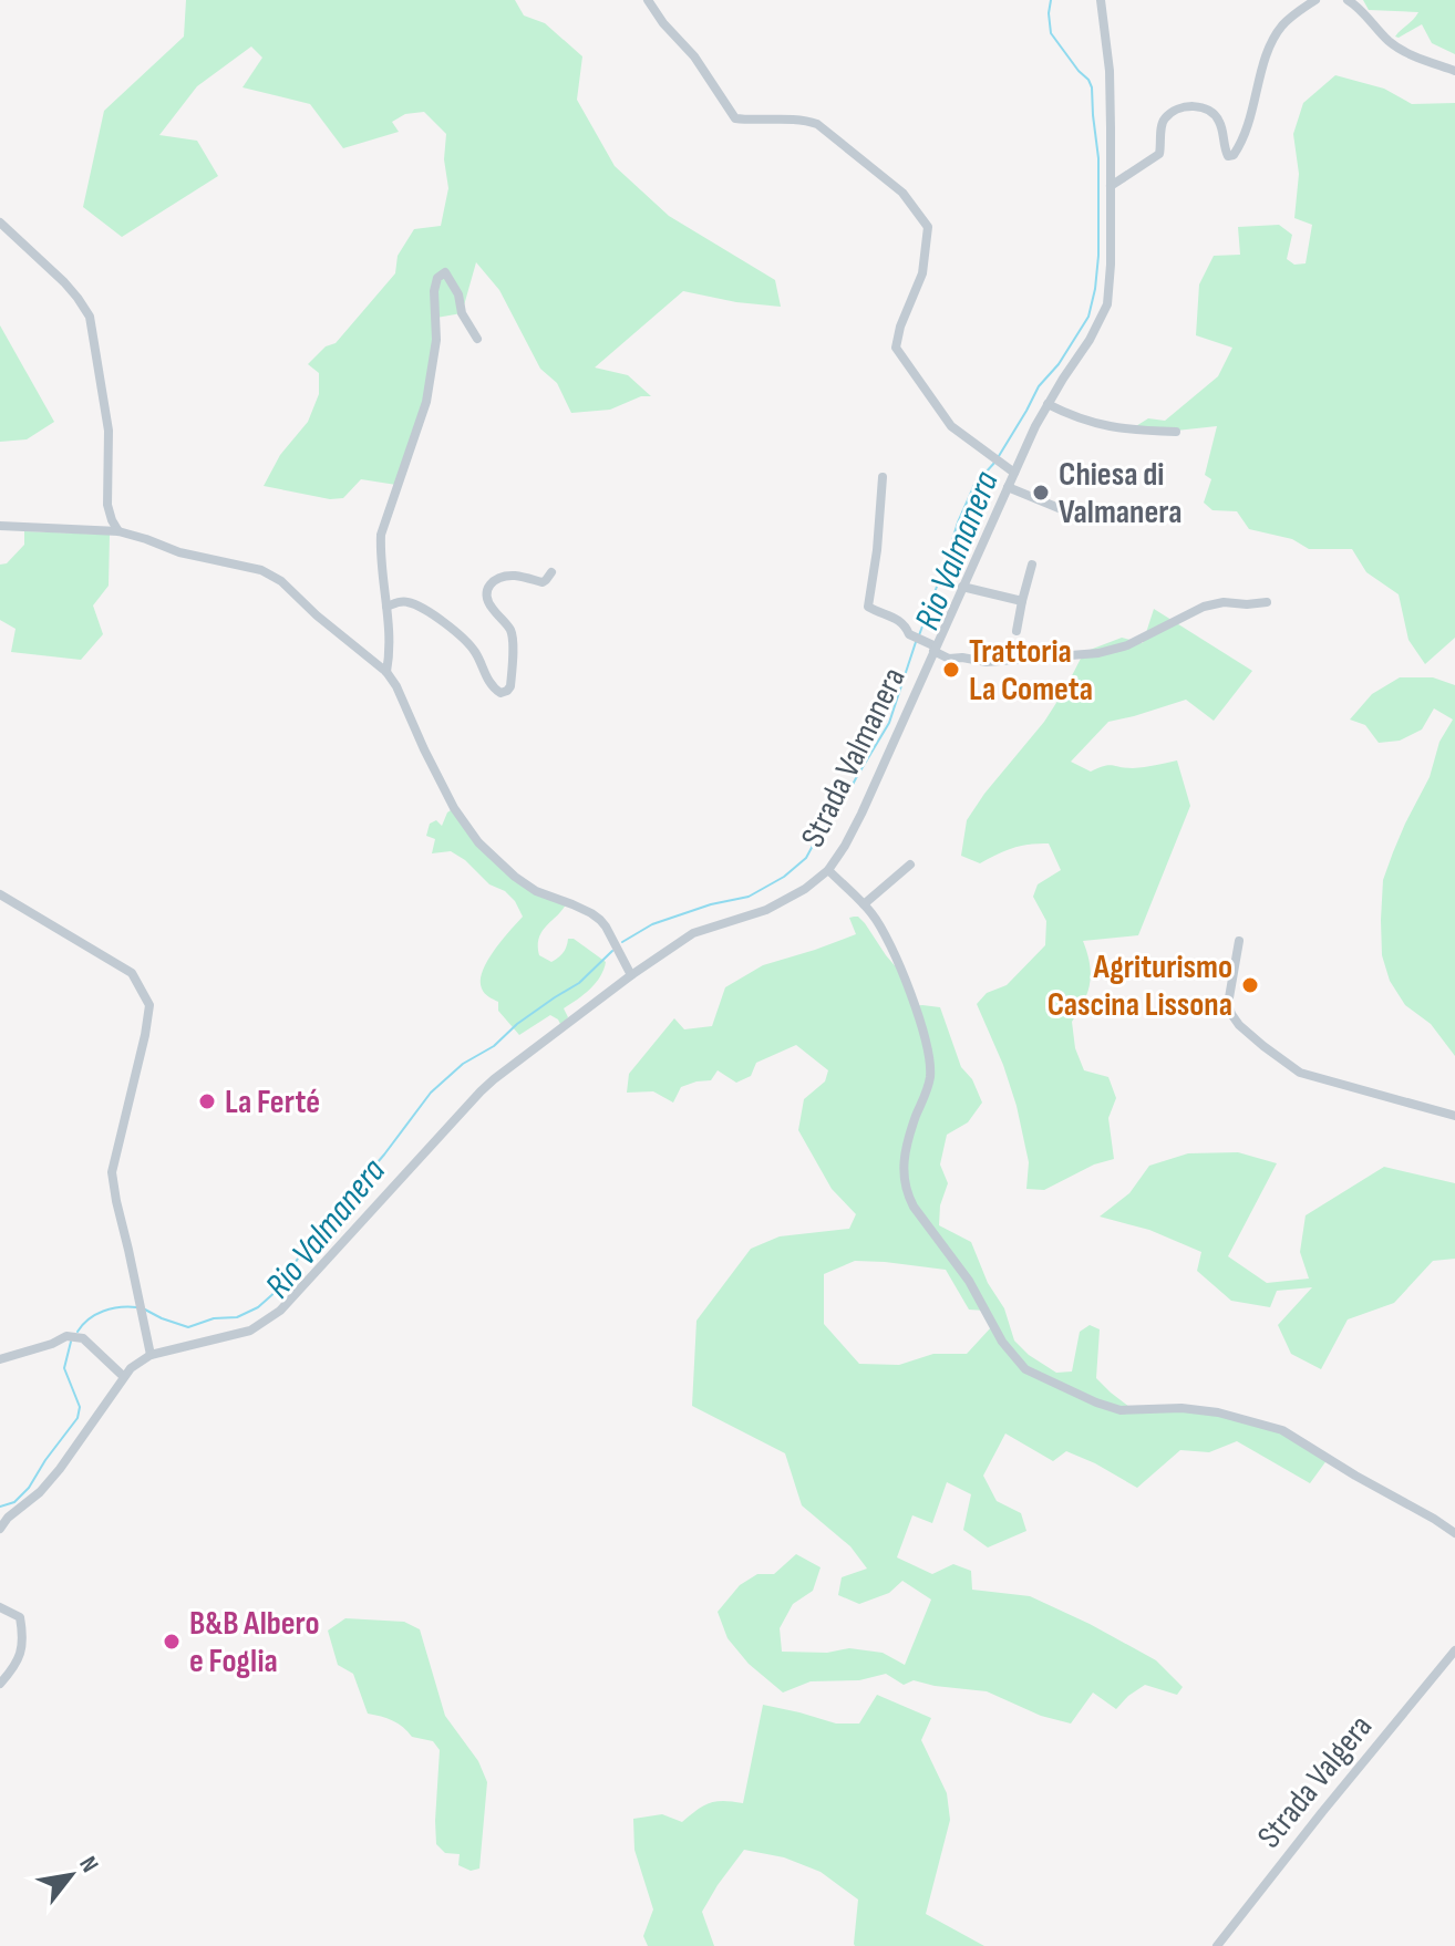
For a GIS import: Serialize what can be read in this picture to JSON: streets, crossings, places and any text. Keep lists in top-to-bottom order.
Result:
{
  "streets": {
    "street": ["Strada Valmanera", "Strada Valgera"]
  },
  "water": ["Rio Valmanera"],
  "places": [
    "Chiesa di Valmanera",
    "Trattoria La Cometa",
    "Agriturismo Cascina Lissona",
    "La Ferté",
    "B&B Albero e Foglia"
  ],
  "north": "top right"
}
